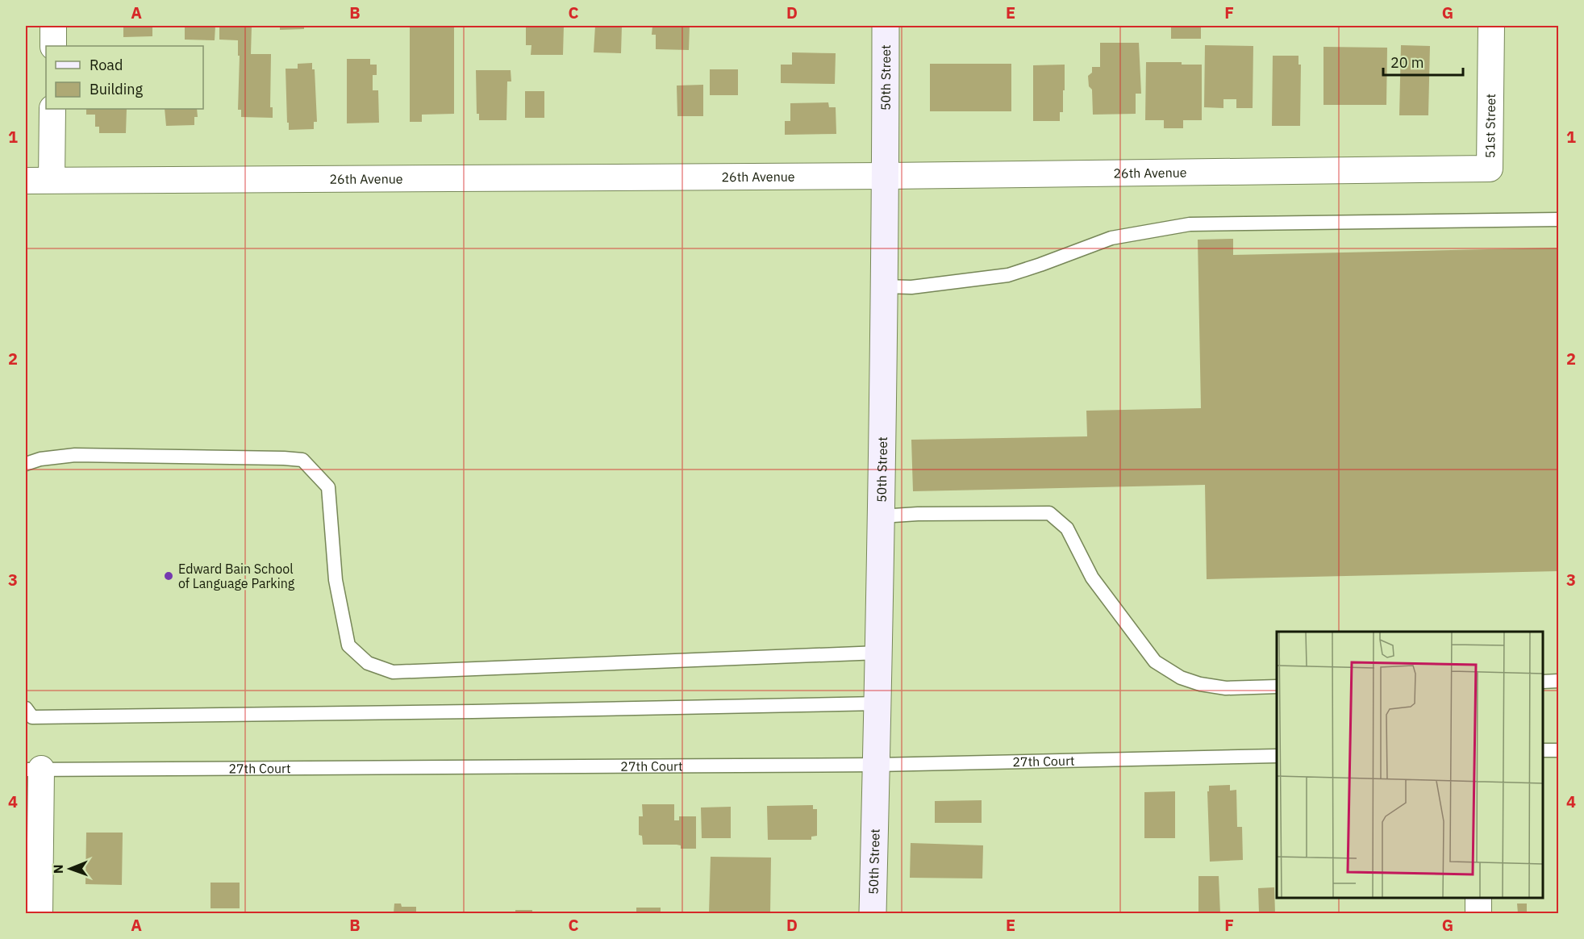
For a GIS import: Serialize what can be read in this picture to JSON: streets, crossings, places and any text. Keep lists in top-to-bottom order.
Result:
{
  "streets": {
    "street": ["50th Street", "51st Street", "26th Avenue"],
    "lane": ["27th Court"]
  },
  "crossings": [
    ["50th Street", "26th Avenue"],
    ["50th Street", "27th Court"],
    ["51st Street", "26th Avenue"]
  ],
  "places": ["Edward Bain School of Language Parking"],
  "legend": ["Road", "Building"],
  "scale_bar": "20 m",
  "north": "left",
  "grid": {
    "columns": [
      "A",
      "B",
      "C",
      "D",
      "E",
      "F",
      "G"
    ],
    "rows": [
      "1",
      "2",
      "3",
      "4"
    ]
  }
}
